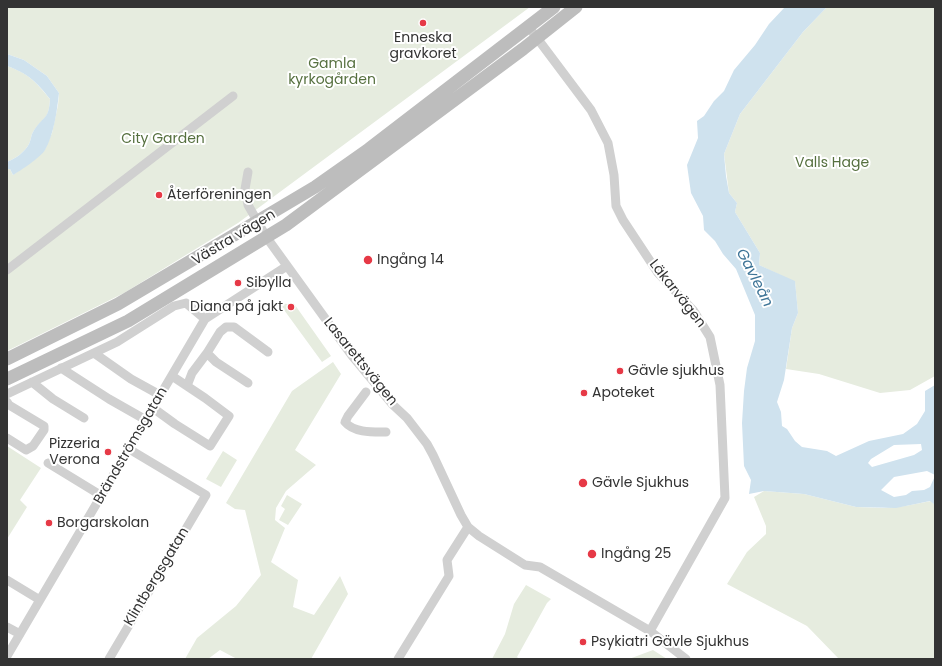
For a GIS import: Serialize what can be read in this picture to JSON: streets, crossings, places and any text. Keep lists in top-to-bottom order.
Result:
{
  "streets": {
    "main road": ["Västra vägen"],
    "street": [
      "Läkarvägen",
      "Lasarettsvägen",
      "Brändströmsgatan",
      "Klintbergsgatan"
    ]
  },
  "crossings": [
    ["Västra vägen", "Läkarvägen"],
    ["Västra vägen", "Lasarettsvägen"],
    ["Läkarvägen", "Lasarettsvägen"],
    ["Lasarettsvägen", "Brändströmsgatan"],
    ["Brändströmsgatan", "Klintbergsgatan"]
  ],
  "water": ["Gavleån"],
  "parks": ["Gamla kyrkogården", "City Garden", "Valls Hage"],
  "places": [
    "Enneska gravkoret",
    "Återföreningen",
    "Ingång 14",
    "Sibylla",
    "Diana på jakt",
    "Gävle sjukhus",
    "Apoteket",
    "Pizzeria Verona",
    "Gävle Sjukhus",
    "Borgarskolan",
    "Ingång 25",
    "Psykiatri Gävle Sjukhus"
  ]
}
